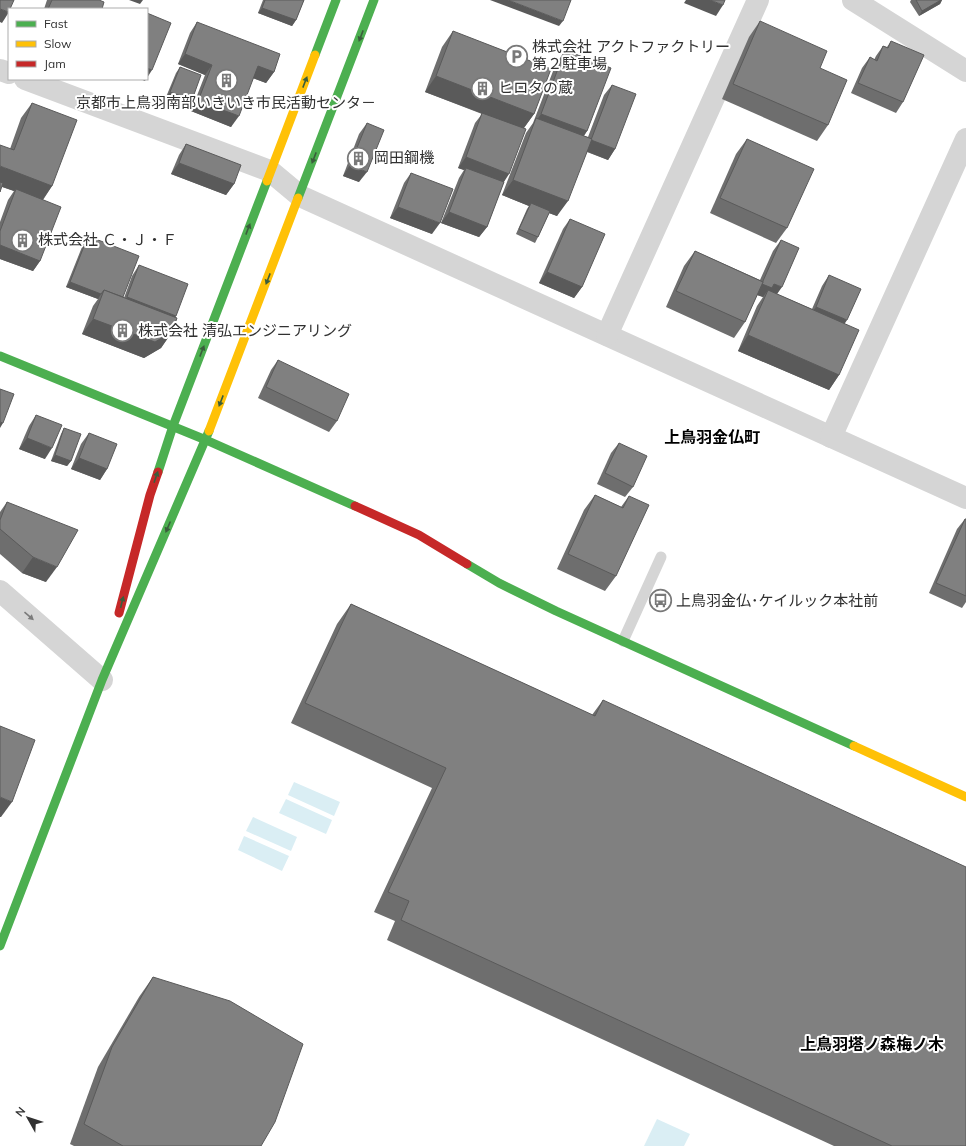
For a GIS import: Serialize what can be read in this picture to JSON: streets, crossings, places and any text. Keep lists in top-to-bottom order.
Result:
{
  "districts": ["上鳥羽金仏町", "上鳥羽塔ノ森梅ノ木"],
  "places": {
    "parking": ["株式会社 アクトファクトリー 第２駐車場"],
    "building": [
      "京都市上鳥羽南部いきいき市民活動センタ－",
      "ヒロタの蔵",
      "岡田鋼機",
      "株式会社 Ｃ・Ｊ・Ｆ",
      "株式会社 清弘エンジニアリング"
    ],
    "bus stop": ["上鳥羽金仏･ケイルック本社前"]
  },
  "legend": ["Fast", "Slow", "Jam"],
  "north": "top left"
}
